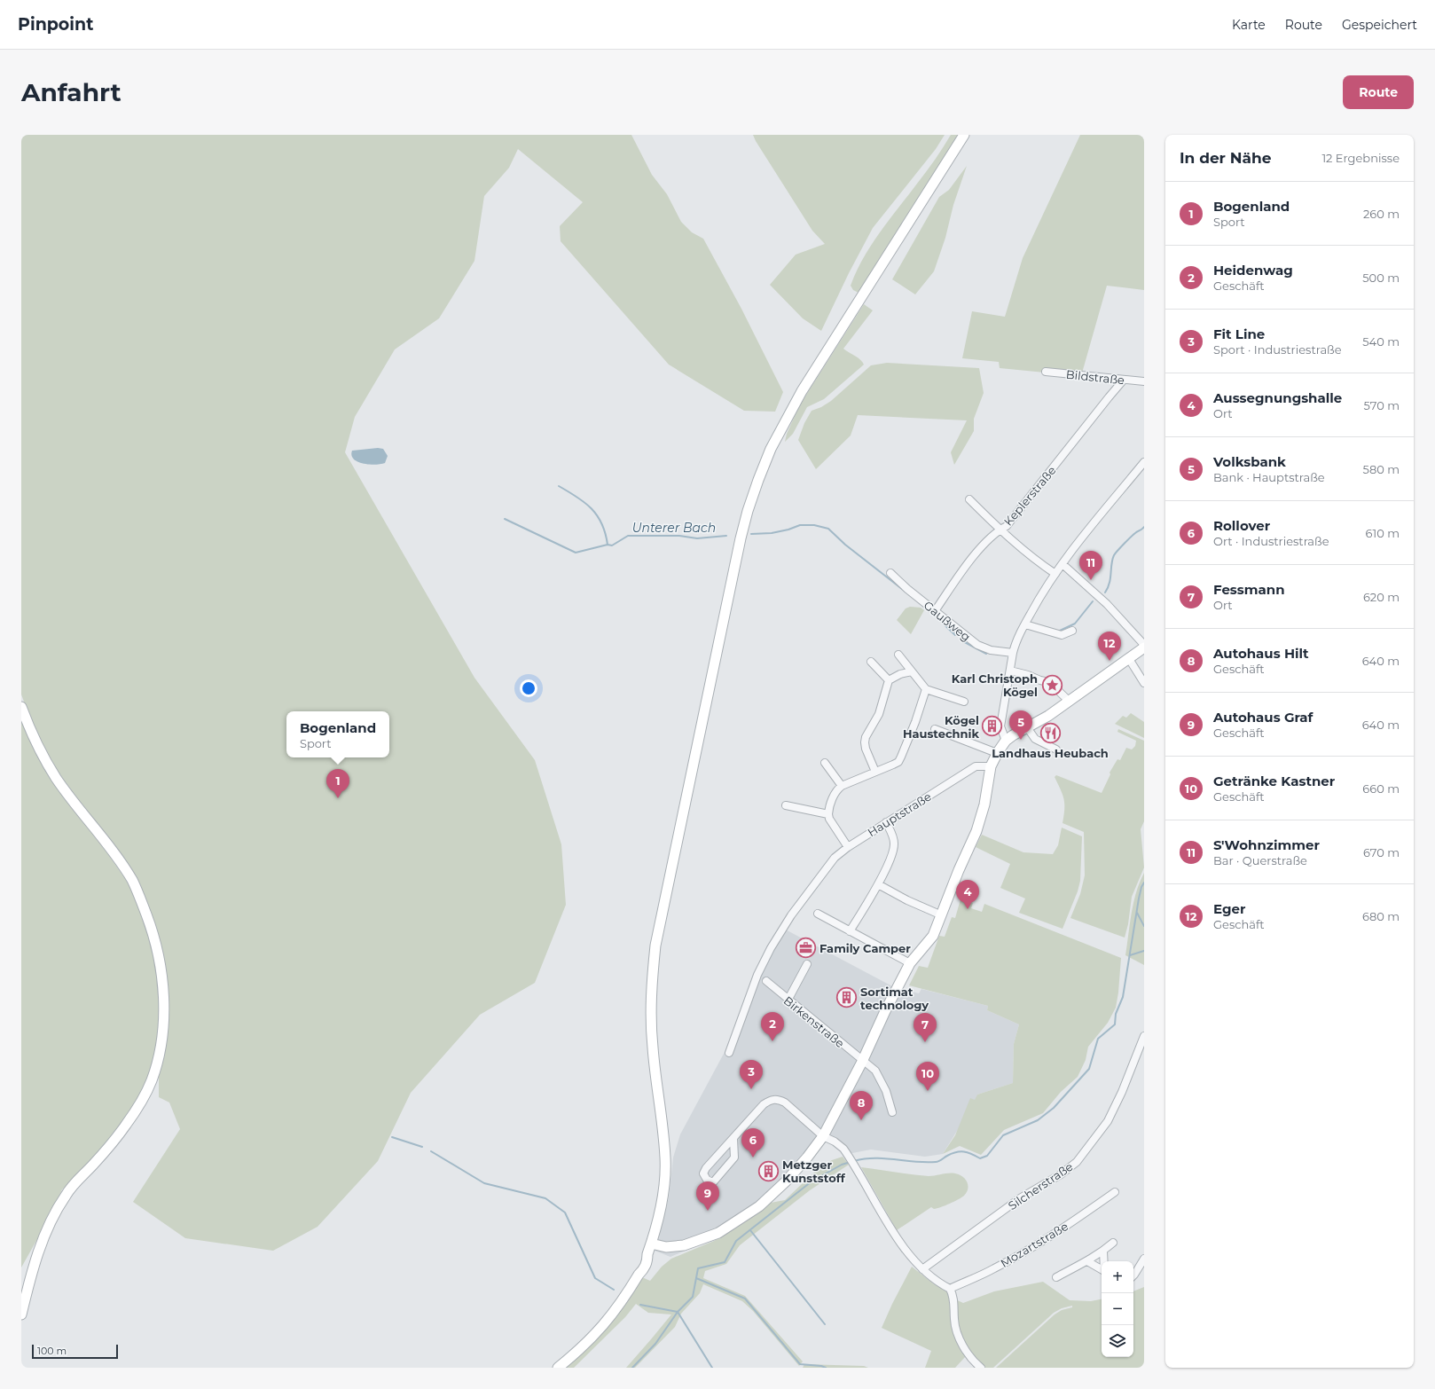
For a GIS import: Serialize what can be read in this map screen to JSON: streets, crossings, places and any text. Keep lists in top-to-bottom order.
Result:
{
  "streets": {
    "street": [
      "Bildstraße",
      "Keplerstraße",
      "Gaußweg",
      "Hauptstraße",
      "Birkenstraße",
      "Silcherstraße",
      "Mozartstraße"
    ]
  },
  "crossings": [
    ["Bildstraße", "Keplerstraße"],
    ["Keplerstraße", "Gaußweg"]
  ],
  "water": ["Unterer Bach"],
  "places": {
    "place": ["Karl Christoph Kögel"],
    "building": ["Kögel Haustechnik", "Sortimat technology", "Metzger Kunststoff"],
    "restaurant": ["Landhaus Heubach"],
    "office": ["Family Camper"]
  },
  "scale_bar": "100 m",
  "page": {
    "header": "Pinpoint",
    "nav": ["Karte", "Route", "Gespeichert"],
    "buttons": "Route",
    "title": "Anfahrt",
    "heading": ["In der Nähe", "12 Ergebnisse"],
    "list": [
      {
        "mark": "1",
        "name": "Bogenland",
        "note": "Sport",
        "value": "260 m"
      },
      {
        "mark": "2",
        "name": "Heidenwag",
        "note": "Geschäft",
        "value": "500 m"
      },
      {
        "mark": "3",
        "name": "Fit Line",
        "note": "Sport · Industriestraße",
        "value": "540 m"
      },
      {
        "mark": "4",
        "name": "Aussegnungshalle",
        "note": "Ort",
        "value": "570 m"
      },
      {
        "mark": "5",
        "name": "Volksbank",
        "note": "Bank · Hauptstraße",
        "value": "580 m"
      },
      {
        "mark": "6",
        "name": "Rollover",
        "note": "Ort · Industriestraße",
        "value": "610 m"
      },
      {
        "mark": "7",
        "name": "Fessmann",
        "note": "Ort",
        "value": "620 m"
      },
      {
        "mark": "8",
        "name": "Autohaus Hilt",
        "note": "Geschäft",
        "value": "640 m"
      },
      {
        "mark": "9",
        "name": "Autohaus Graf",
        "note": "Geschäft",
        "value": "640 m"
      },
      {
        "mark": "10",
        "name": "Getränke Kastner",
        "note": "Geschäft",
        "value": "660 m"
      },
      {
        "mark": "11",
        "name": "S'Wohnzimmer",
        "note": "Bar · Querstraße",
        "value": "670 m"
      },
      {
        "mark": "12",
        "name": "Eger",
        "note": "Geschäft",
        "value": "680 m"
      }
    ],
    "pins": [
      "11",
      "12",
      "5",
      "1",
      "4",
      "2",
      "7",
      "3",
      "10",
      "8",
      "6",
      "9"
    ],
    "popup": ["Bogenland", "Sport"],
    "map_buttons": ["+", "−"],
    "scale": "100 m"
  }
}
